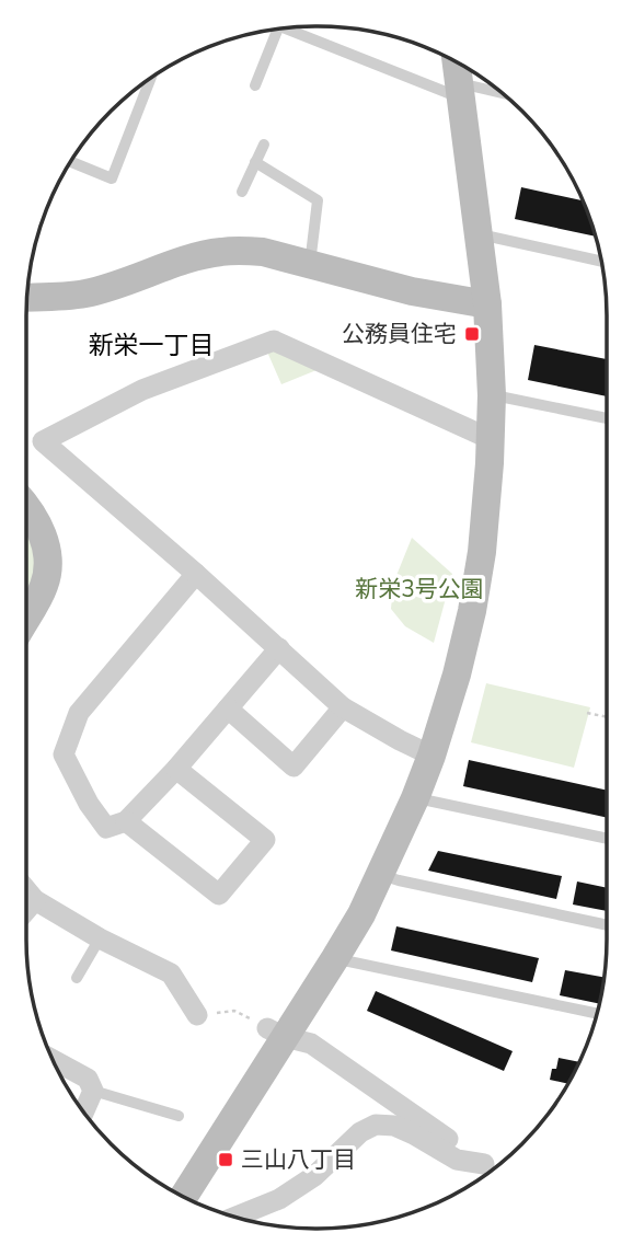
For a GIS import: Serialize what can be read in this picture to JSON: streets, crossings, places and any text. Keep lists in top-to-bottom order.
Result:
{
  "districts": ["新栄一丁目"],
  "parks": ["新栄3号公園"],
  "places": {
    "transit": ["公務員住宅", "三山八丁目"]
  }
}
